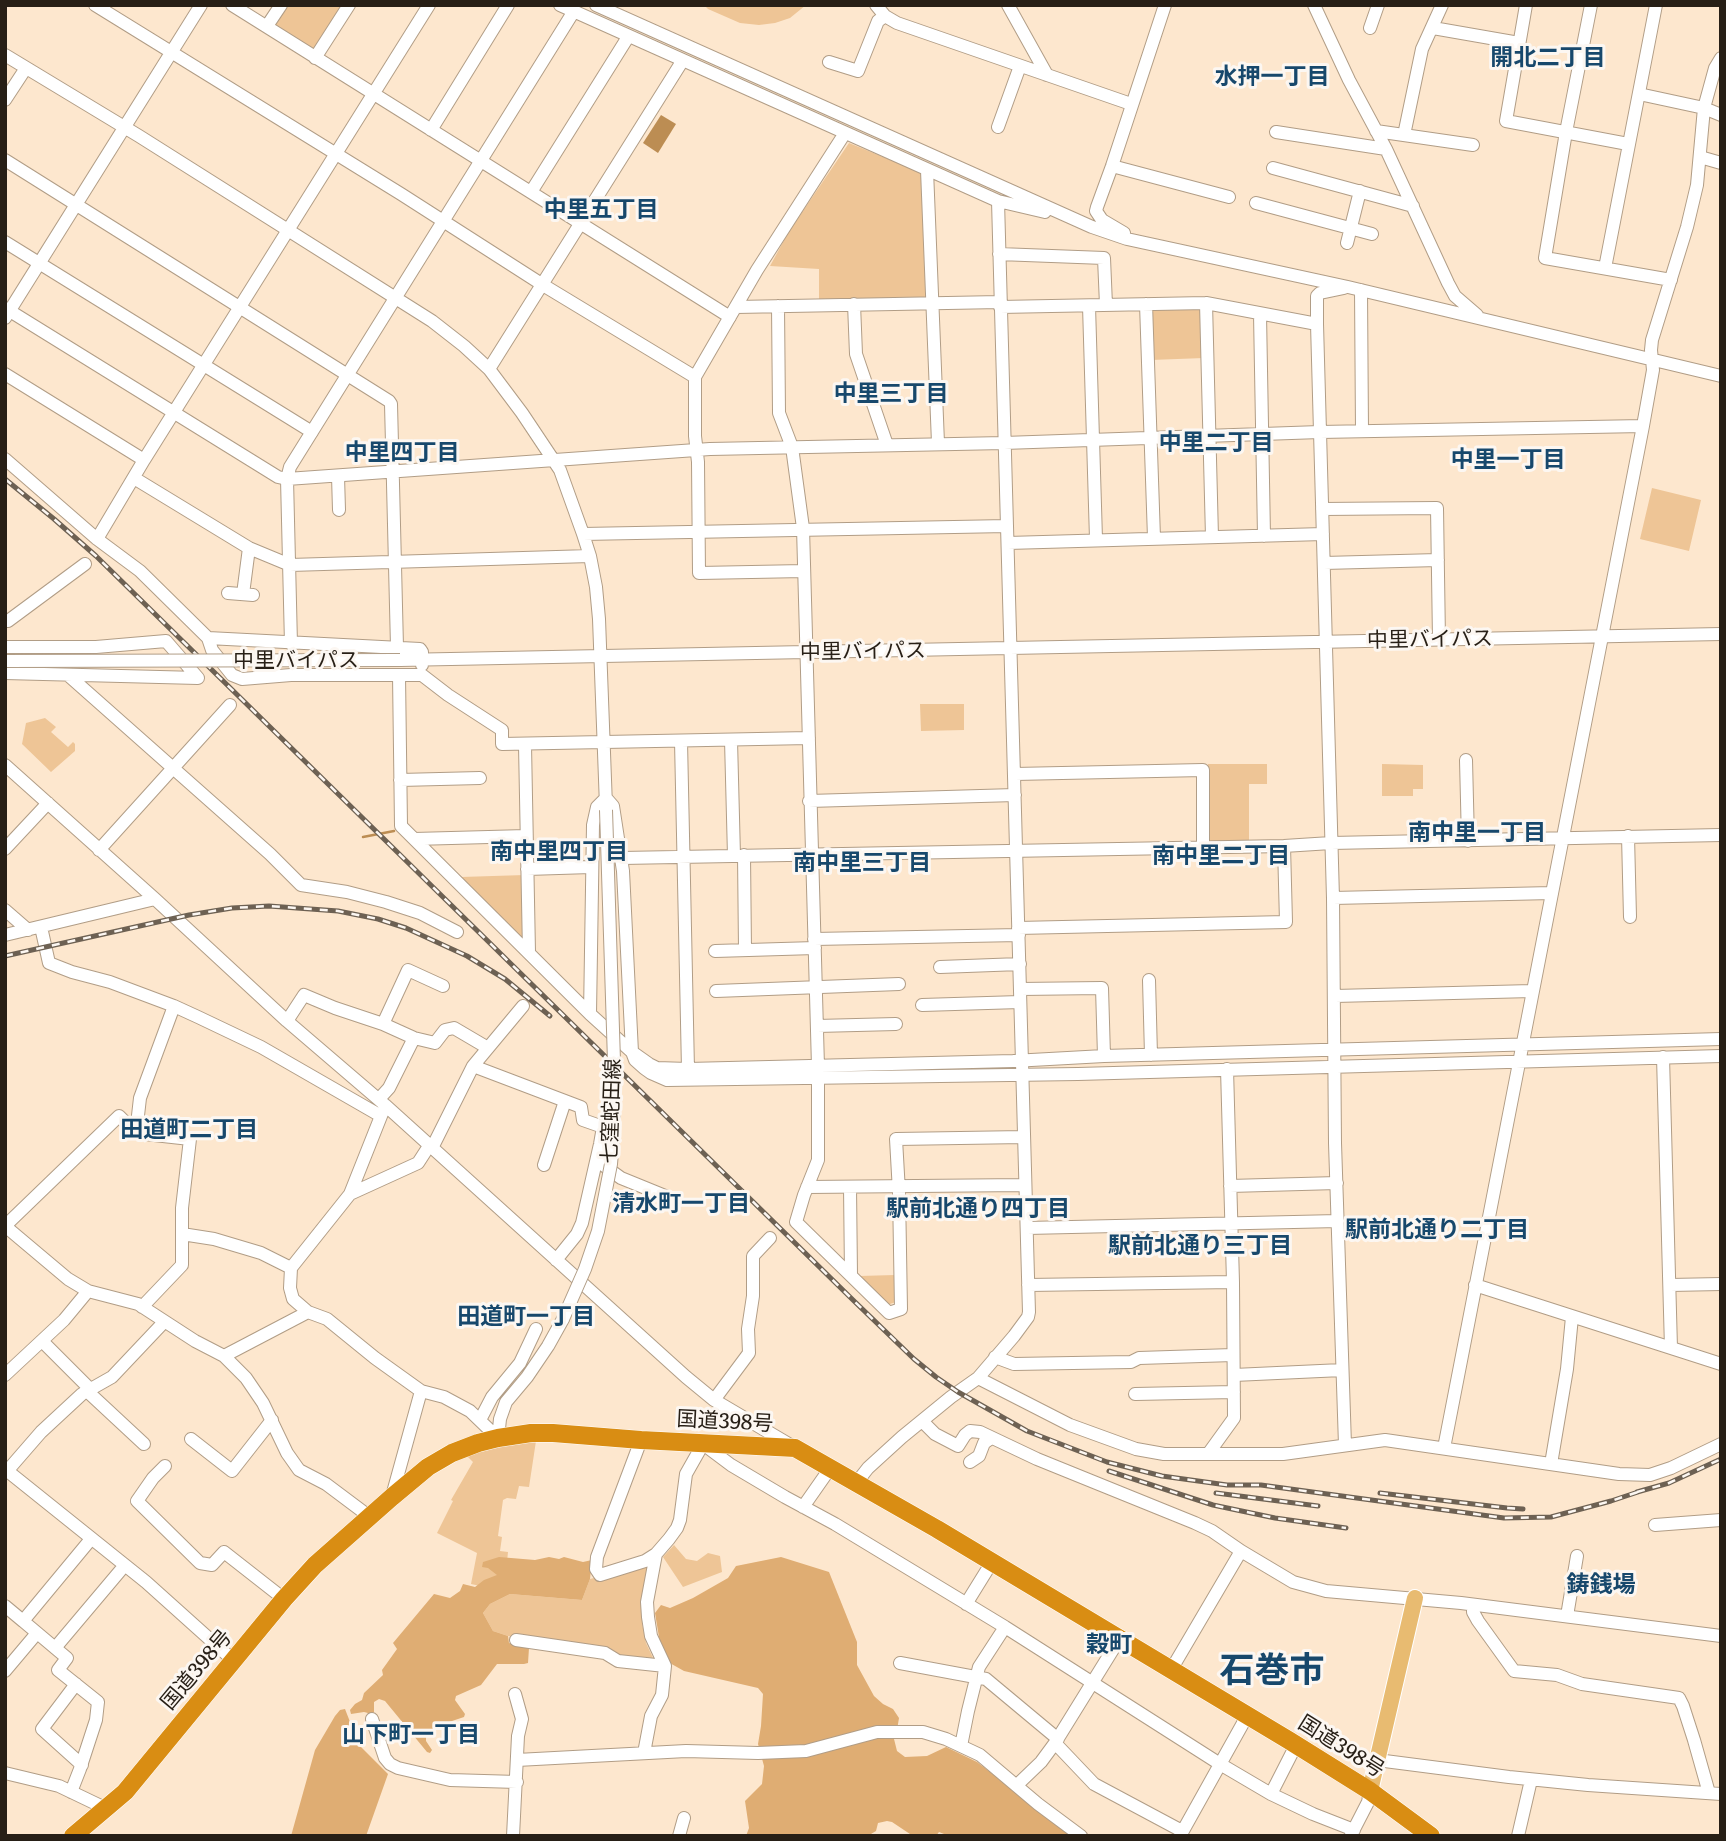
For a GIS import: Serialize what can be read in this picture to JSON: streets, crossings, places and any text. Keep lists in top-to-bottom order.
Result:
{
  "streets": {
    "highway": ["国道398号"],
    "street": ["中里バイパス", "七窪蛇田線"]
  },
  "crossings": [
    ["中里バイパス", "七窪蛇田線"],
    ["七窪蛇田線", "国道398号"]
  ],
  "districts": [
    "開北二丁目",
    "水押一丁目",
    "中里五丁目",
    "中里三丁目",
    "中里二丁目",
    "中里四丁目",
    "中里一丁目",
    "南中里一丁目",
    "南中里四丁目",
    "南中里二丁目",
    "南中里三丁目",
    "田道町二丁目",
    "清水町一丁目",
    "駅前北通り四丁目",
    "駅前北通り二丁目",
    "駅前北通り三丁目",
    "田道町一丁目",
    "鋳銭場",
    "穀町",
    "石巻市",
    "山下町一丁目"
  ]
}
